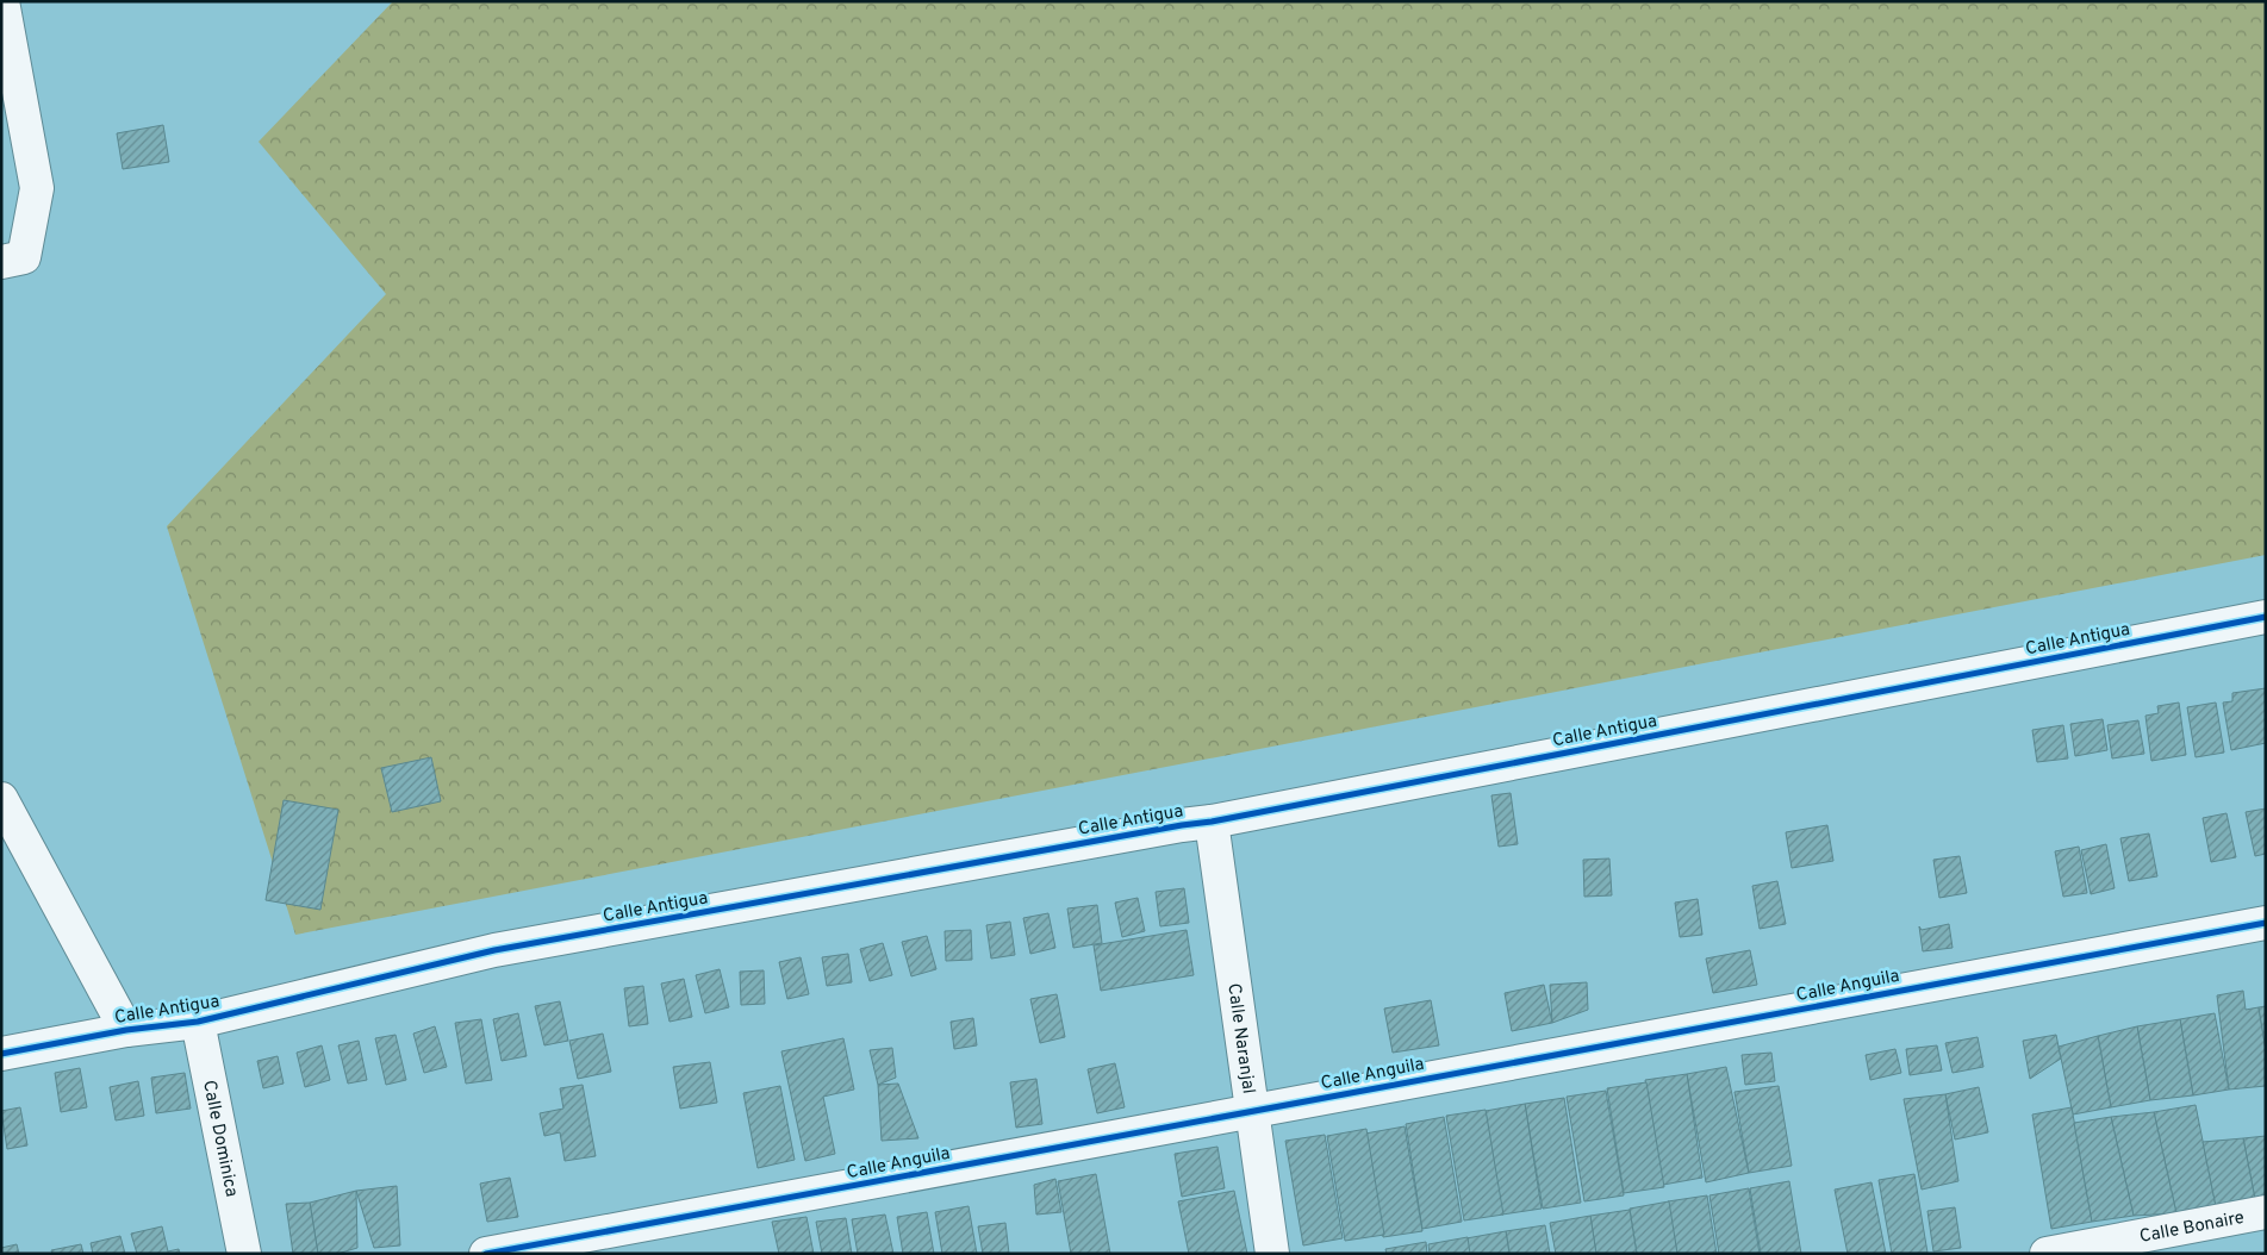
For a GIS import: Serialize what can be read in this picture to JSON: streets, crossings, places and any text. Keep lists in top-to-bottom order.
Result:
{
  "streets": {
    "street": [
      "Calle Antigua",
      "Calle Anguila",
      "Calle Naranjal",
      "Calle Dominica",
      "Calle Bonaire"
    ]
  },
  "crossings": [
    ["Calle Antigua", "Calle Naranjal"],
    ["Calle Antigua", "Calle Dominica"],
    ["Calle Anguila", "Calle Naranjal"]
  ]
}
